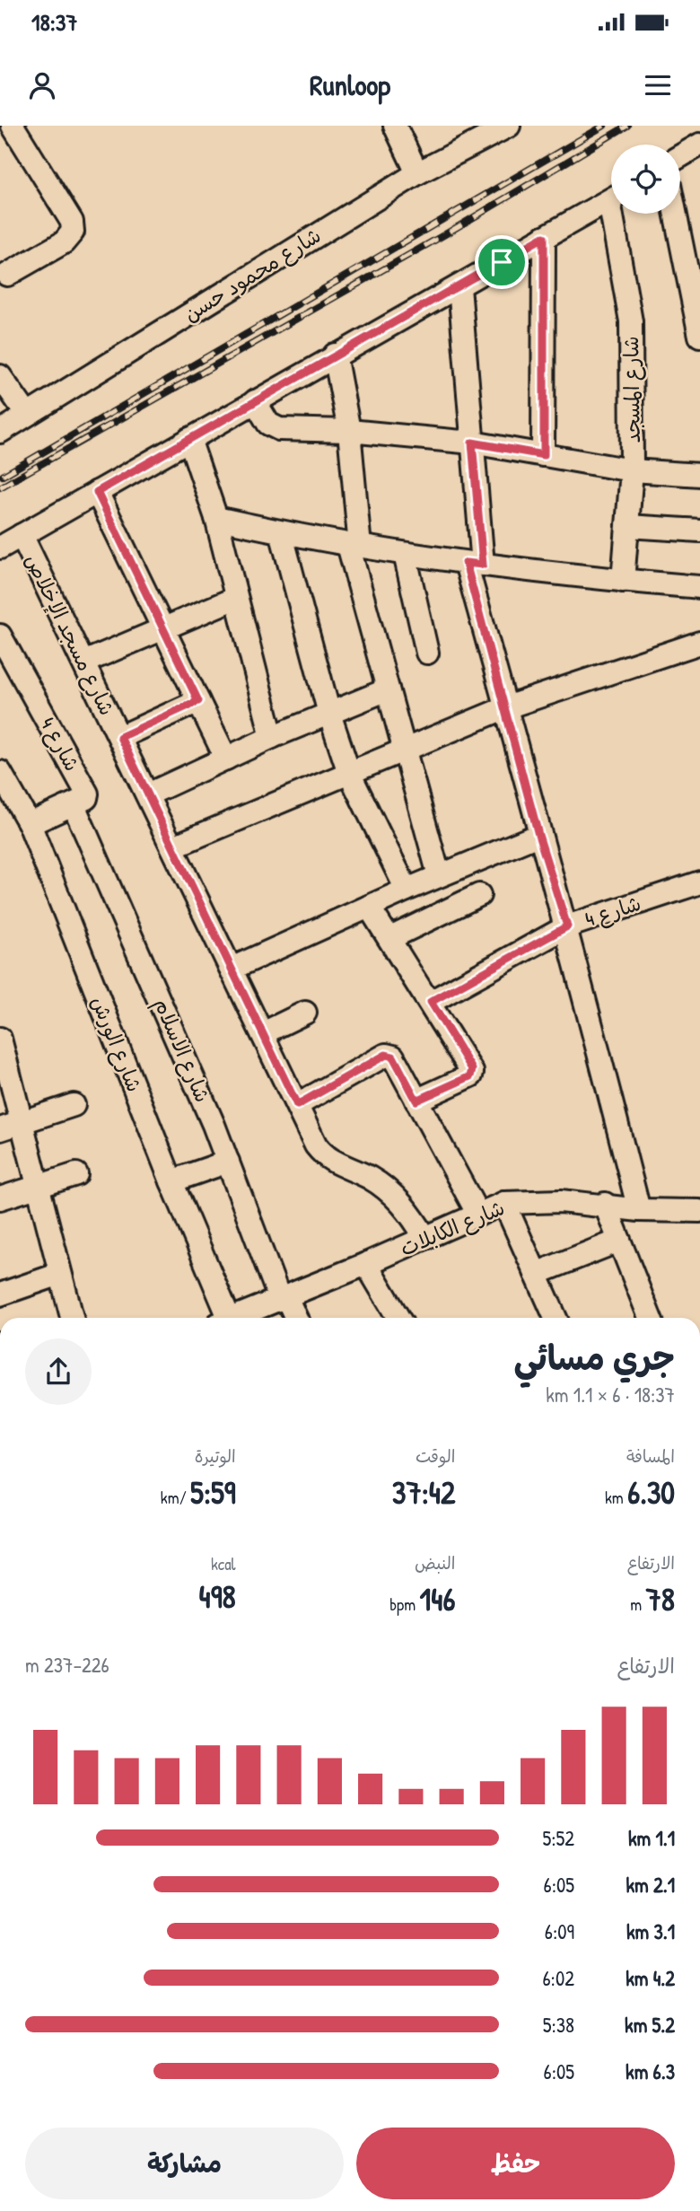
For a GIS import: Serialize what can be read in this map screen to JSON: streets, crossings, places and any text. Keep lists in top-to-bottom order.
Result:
{
  "streets": {
    "street": [
      "شارع محمود حسن",
      "شارع المسجد",
      "شارع مسجد الإخلاص",
      "شارع 4",
      "شارع الورش",
      "شارع الاسلام",
      "شارع الكابلات"
    ]
  },
  "crossings": [
    ["شارع مسجد الإخلاص", "شارع الكابلات"],
    ["شارع 4", "شارع الاسلام"],
    ["شارع الاسلام", "شارع الكابلات"]
  ],
  "page": {
    "status": "18:37",
    "header": "Runloop",
    "heading": ["جري مسائي", "18:37 · 6 × 1.1 km"],
    "stats": [
      ["المسافة", "6.30 km"],
      ["الوقت", "37:42"],
      ["الوتيرة", "5:59 /km"],
      ["الارتفاع", "78 m"],
      ["النبض", "146 bpm"],
      ["kcal", "498"]
    ],
    "chart": ["الارتفاع", "226–237 m"],
    "list": [
      {
        "name": "1.1 km",
        "note": "5:52"
      },
      {
        "name": "2.1 km",
        "note": "6:05"
      },
      {
        "name": "3.1 km",
        "note": "6:09"
      },
      {
        "name": "4.2 km",
        "note": "6:02"
      },
      {
        "name": "5.2 km",
        "note": "5:38"
      },
      {
        "name": "6.3 km",
        "note": "6:05"
      }
    ],
    "buttons": ["حفظ", "مشاركة"]
  }
}
